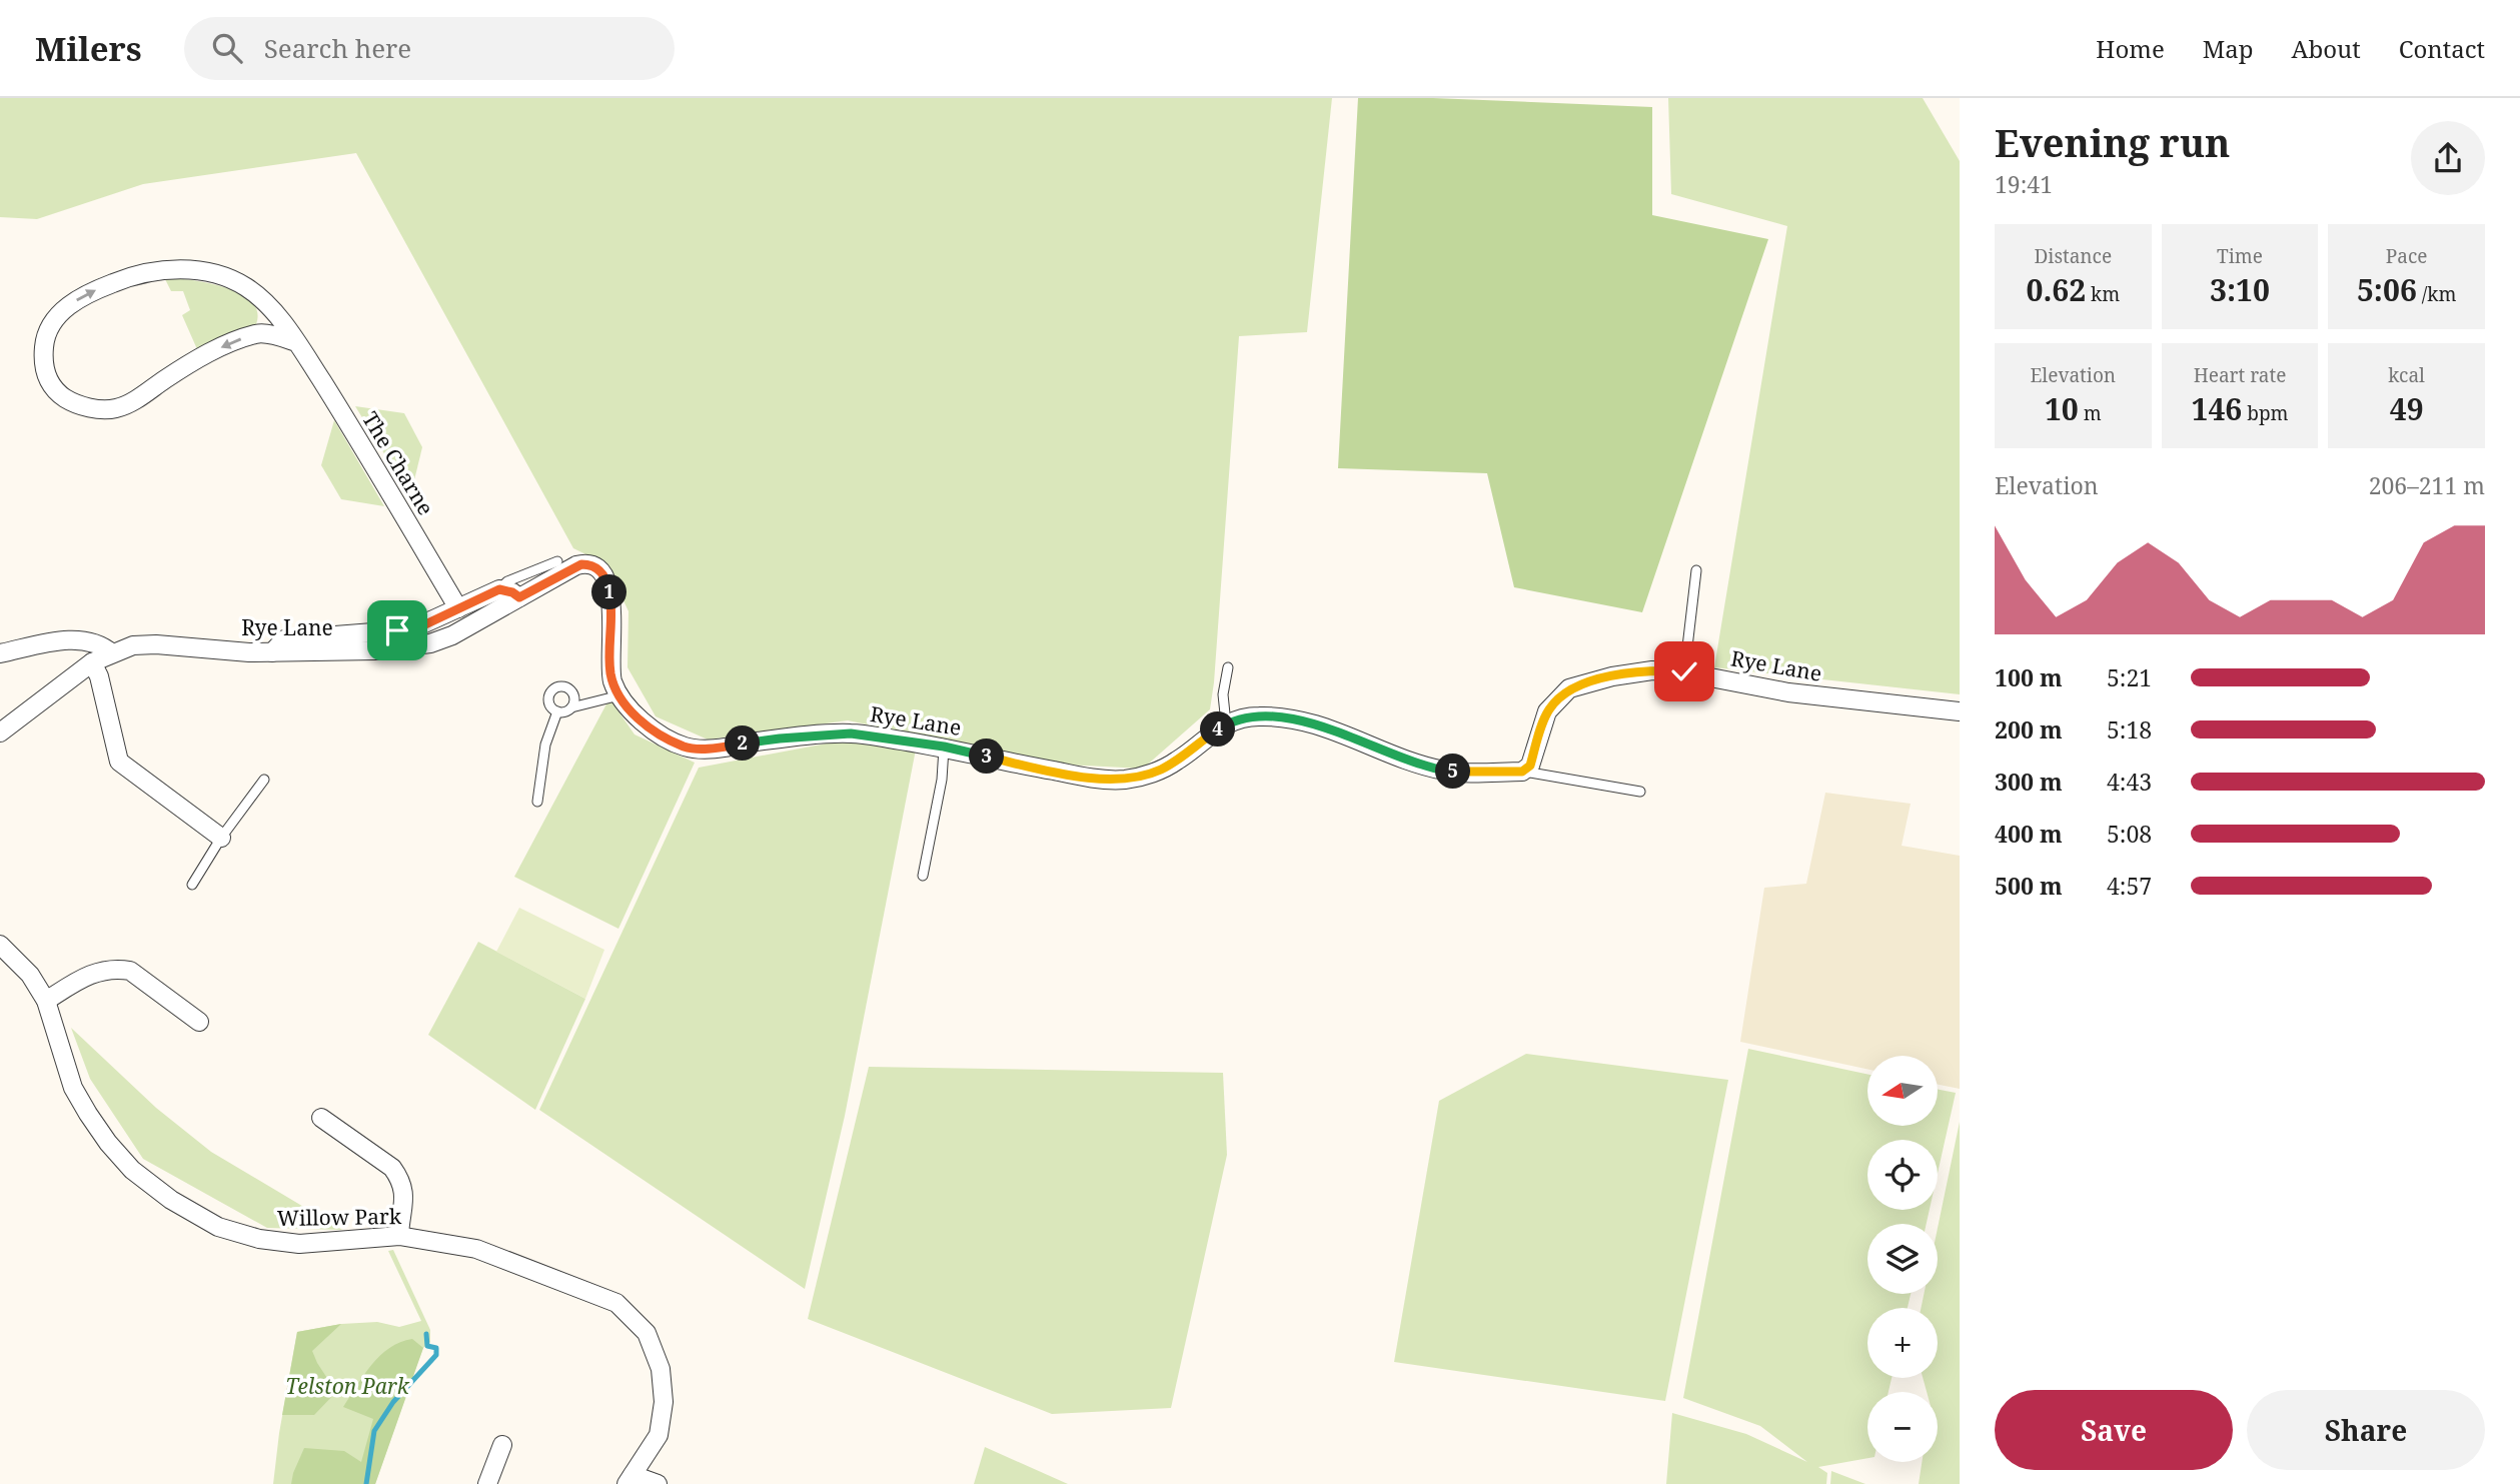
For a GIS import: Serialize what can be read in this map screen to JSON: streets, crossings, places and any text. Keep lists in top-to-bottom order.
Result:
{
  "streets": {
    "street": ["The Charne", "Rye Lane", "Willow Park"]
  },
  "parks": ["Telston Park"],
  "north": "left",
  "page": {
    "header": "Milers",
    "search": "Search here",
    "nav": [
      "Home",
      "Map",
      "About",
      "Contact"
    ],
    "heading": ["Evening run", "19:41"],
    "stats": [
      ["Distance", "0.62 km"],
      ["Time", "3:10"],
      ["Pace", "5:06 /km"],
      ["Elevation", "10 m"],
      ["Heart rate", "146 bpm"],
      ["kcal", "49"]
    ],
    "chart": ["Elevation", "206–211 m"],
    "pins": [
      "1",
      "4",
      "2",
      "3",
      "5"
    ],
    "list": [
      {
        "name": "100 m",
        "note": "5:21"
      },
      {
        "name": "200 m",
        "note": "5:18"
      },
      {
        "name": "300 m",
        "note": "4:43"
      },
      {
        "name": "400 m",
        "note": "5:08"
      },
      {
        "name": "500 m",
        "note": "4:57"
      }
    ],
    "map_buttons": ["+", "−"],
    "buttons": ["Save", "Share"]
  }
}
